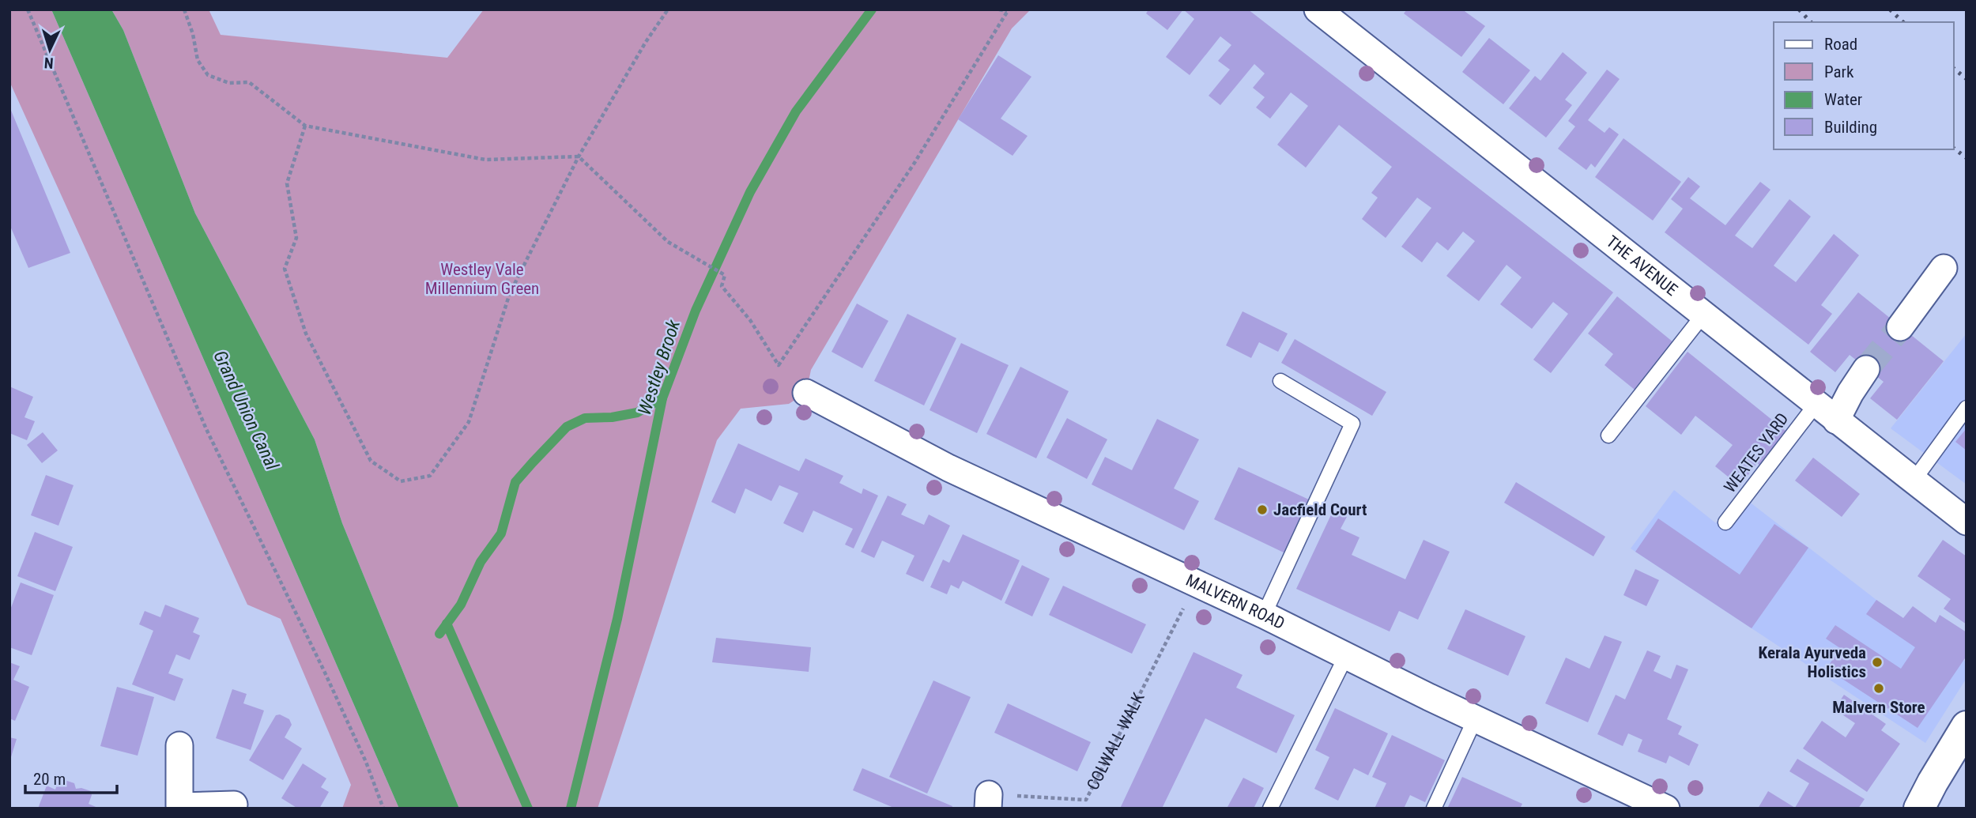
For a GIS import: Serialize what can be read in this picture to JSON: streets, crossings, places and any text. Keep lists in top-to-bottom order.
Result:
{
  "streets": {
    "street": ["THE AVENUE", "MALVERN ROAD"],
    "lane": ["WEATES YARD"],
    "path": ["COLWALL WALK"]
  },
  "crossings": [
    ["THE AVENUE", "WEATES YARD"],
    ["MALVERN ROAD", "COLWALL WALK"]
  ],
  "water": ["Westley Brook", "Grand Union Canal"],
  "parks": ["Westley Vale Millennium Green"],
  "places": ["Jacfield Court", "Kerala Ayurveda Holistics", "Malvern Store"],
  "legend": [
    "Road",
    "Park",
    "Water",
    "Building"
  ],
  "scale_bar": "20 m",
  "north": "bottom"
}
